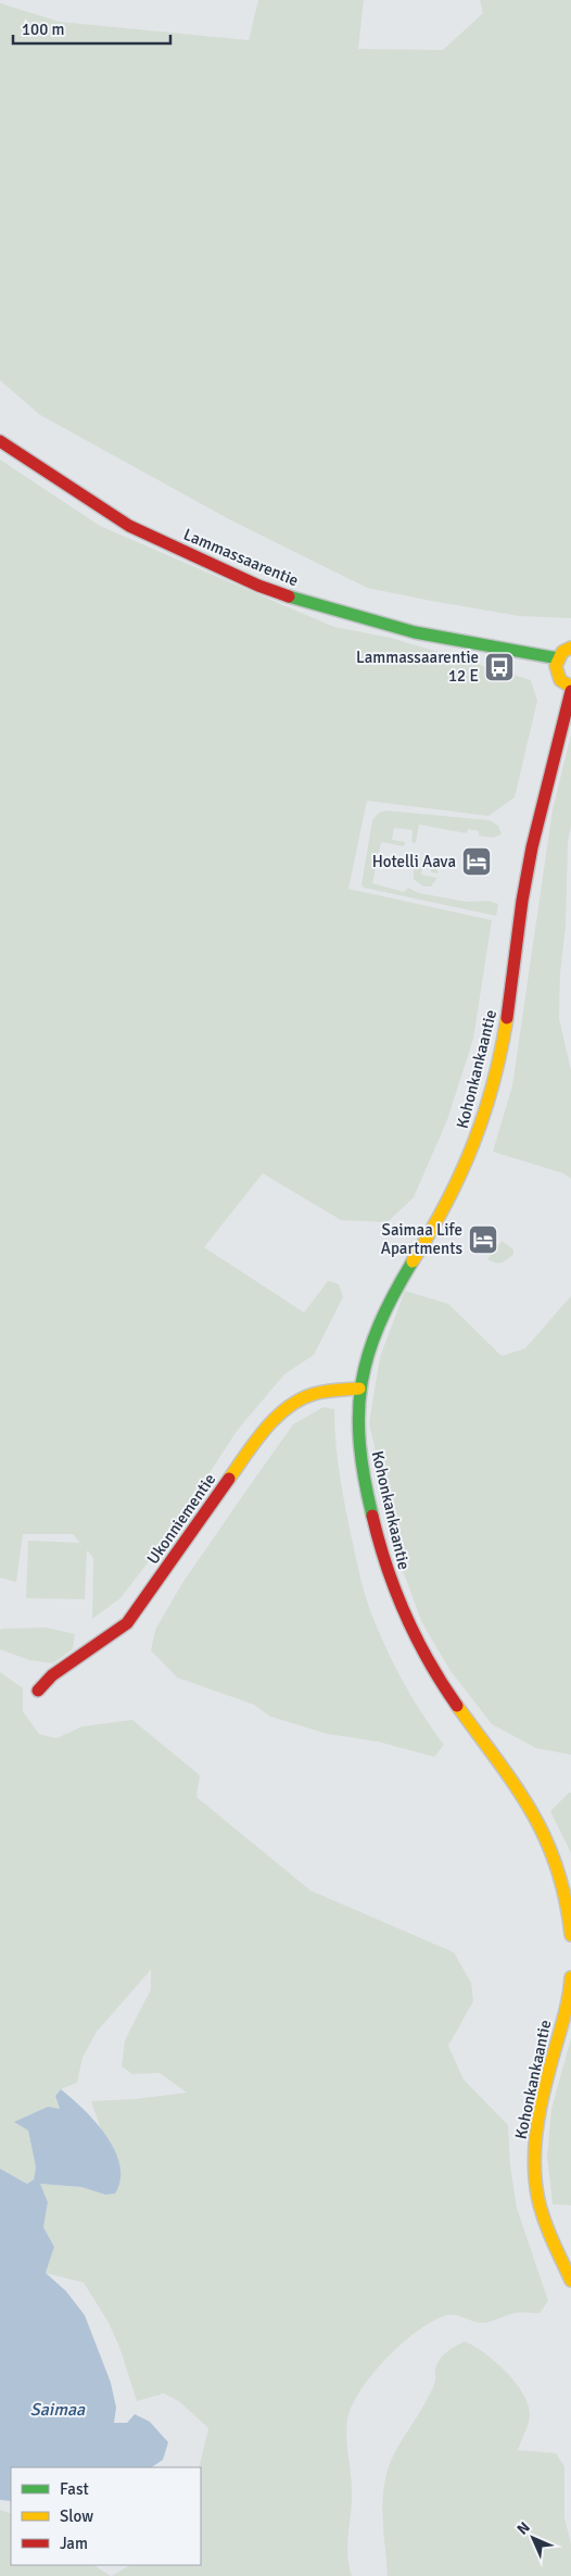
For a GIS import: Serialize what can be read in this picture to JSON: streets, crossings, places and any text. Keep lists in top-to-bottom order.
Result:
{
  "streets": {
    "street": ["Lammassaarentie", "Kohonkankaantie", "Ukonniementie"]
  },
  "crossings": [
    ["Kohonkankaantie", "Ukonniementie"]
  ],
  "water": ["Saimaa"],
  "places": {
    "bus stop": ["Lammassaarentie 12 E"],
    "hotel": ["Hotelli Aava", "Saimaa Life Apartments"]
  },
  "legend": ["Fast", "Slow", "Jam"],
  "scale_bar": "100 m",
  "north": "top left"
}
